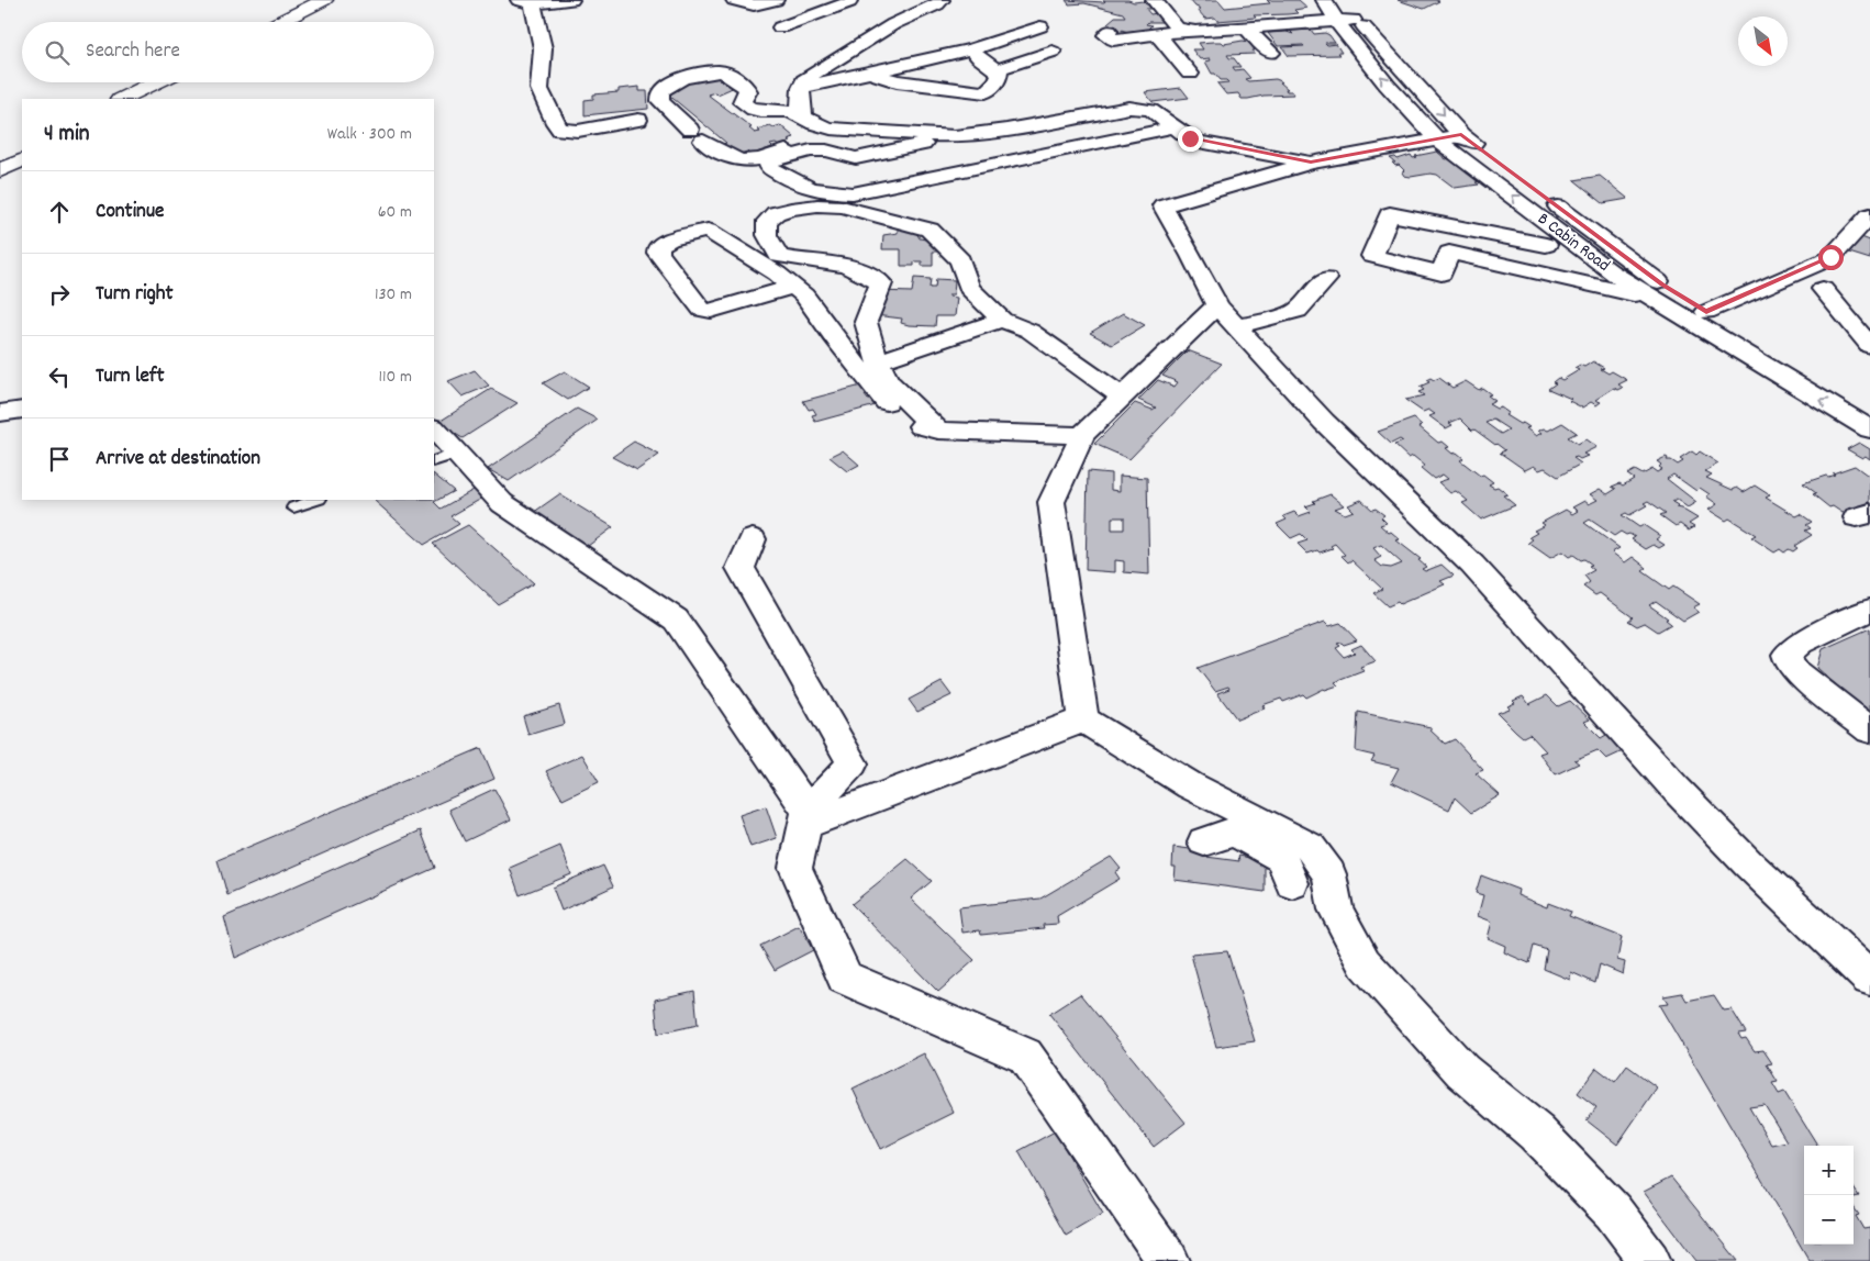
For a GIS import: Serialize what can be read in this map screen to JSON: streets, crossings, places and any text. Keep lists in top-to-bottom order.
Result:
{
  "streets": {
    "street": ["B Cabin Road"]
  },
  "north": "bottom right",
  "page": {
    "search": "Search here",
    "heading": ["4 min", "Walk · 300 m"],
    "list": [
      ["Continue", "60 m"],
      ["Turn right", "130 m"],
      ["Turn left", "110 m"],
      "Arrive at destination"
    ],
    "map_buttons": ["+", "−"]
  }
}
